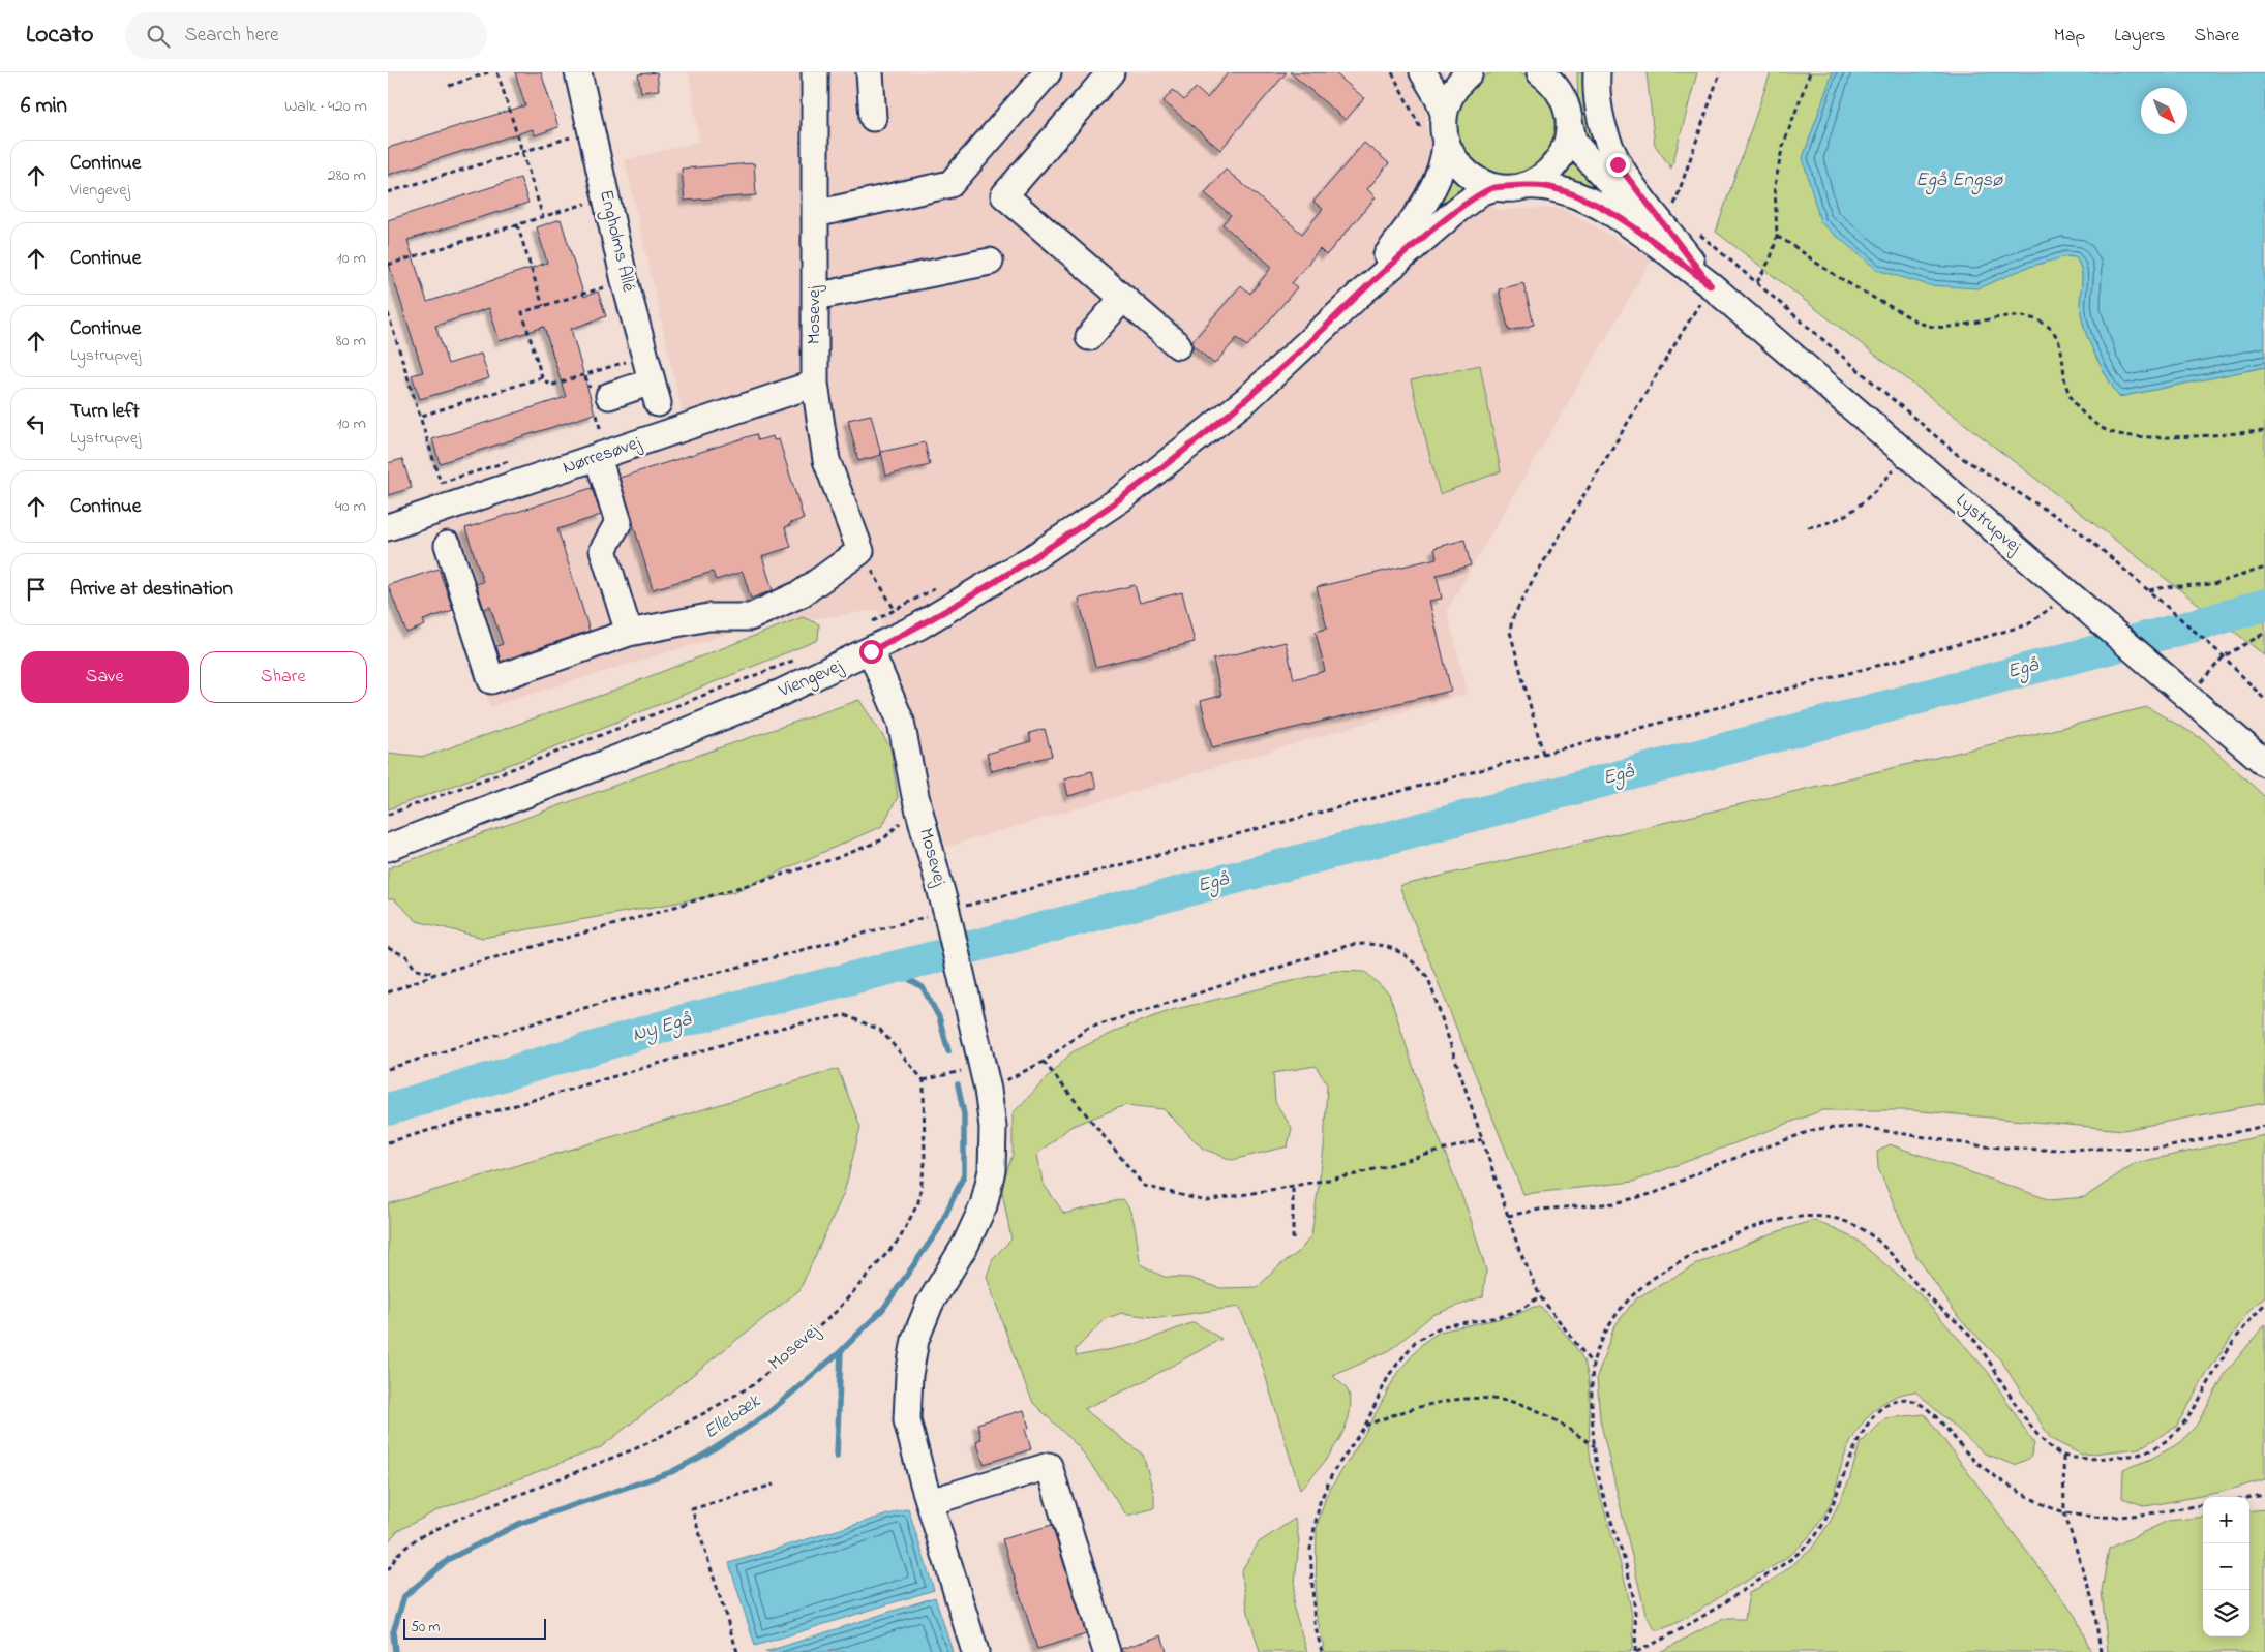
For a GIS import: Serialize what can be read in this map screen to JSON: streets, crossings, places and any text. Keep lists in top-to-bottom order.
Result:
{
  "streets": {
    "street": [
      "Engholms Allé",
      "Mosevej",
      "Nørresøvej",
      "Lystrupvej",
      "Viengevej"
    ]
  },
  "crossings": [
    ["Mosevej", "Nørresøvej"],
    ["Mosevej", "Viengevej"],
    ["Lystrupvej", "Viengevej"]
  ],
  "water": [
    "Egå Engsø",
    "Egå",
    "Ny Egå",
    "Ellebæk"
  ],
  "scale_bar": "50 m",
  "north": "bottom right",
  "page": {
    "header": "Locato",
    "search": "Search here",
    "nav": ["Map", "Layers", "Share"],
    "heading": ["6 min", "Walk · 420 m"],
    "list": [
      ["Continue", "Viengevej", "280 m"],
      ["Continue", "10 m"],
      ["Continue", "Lystrupvej", "80 m"],
      ["Turn left", "Lystrupvej", "10 m"],
      ["Continue", "40 m"],
      "Arrive at destination"
    ],
    "buttons": ["Save", "Share"],
    "map_buttons": ["+", "−"],
    "scale": "50 m"
  }
}
